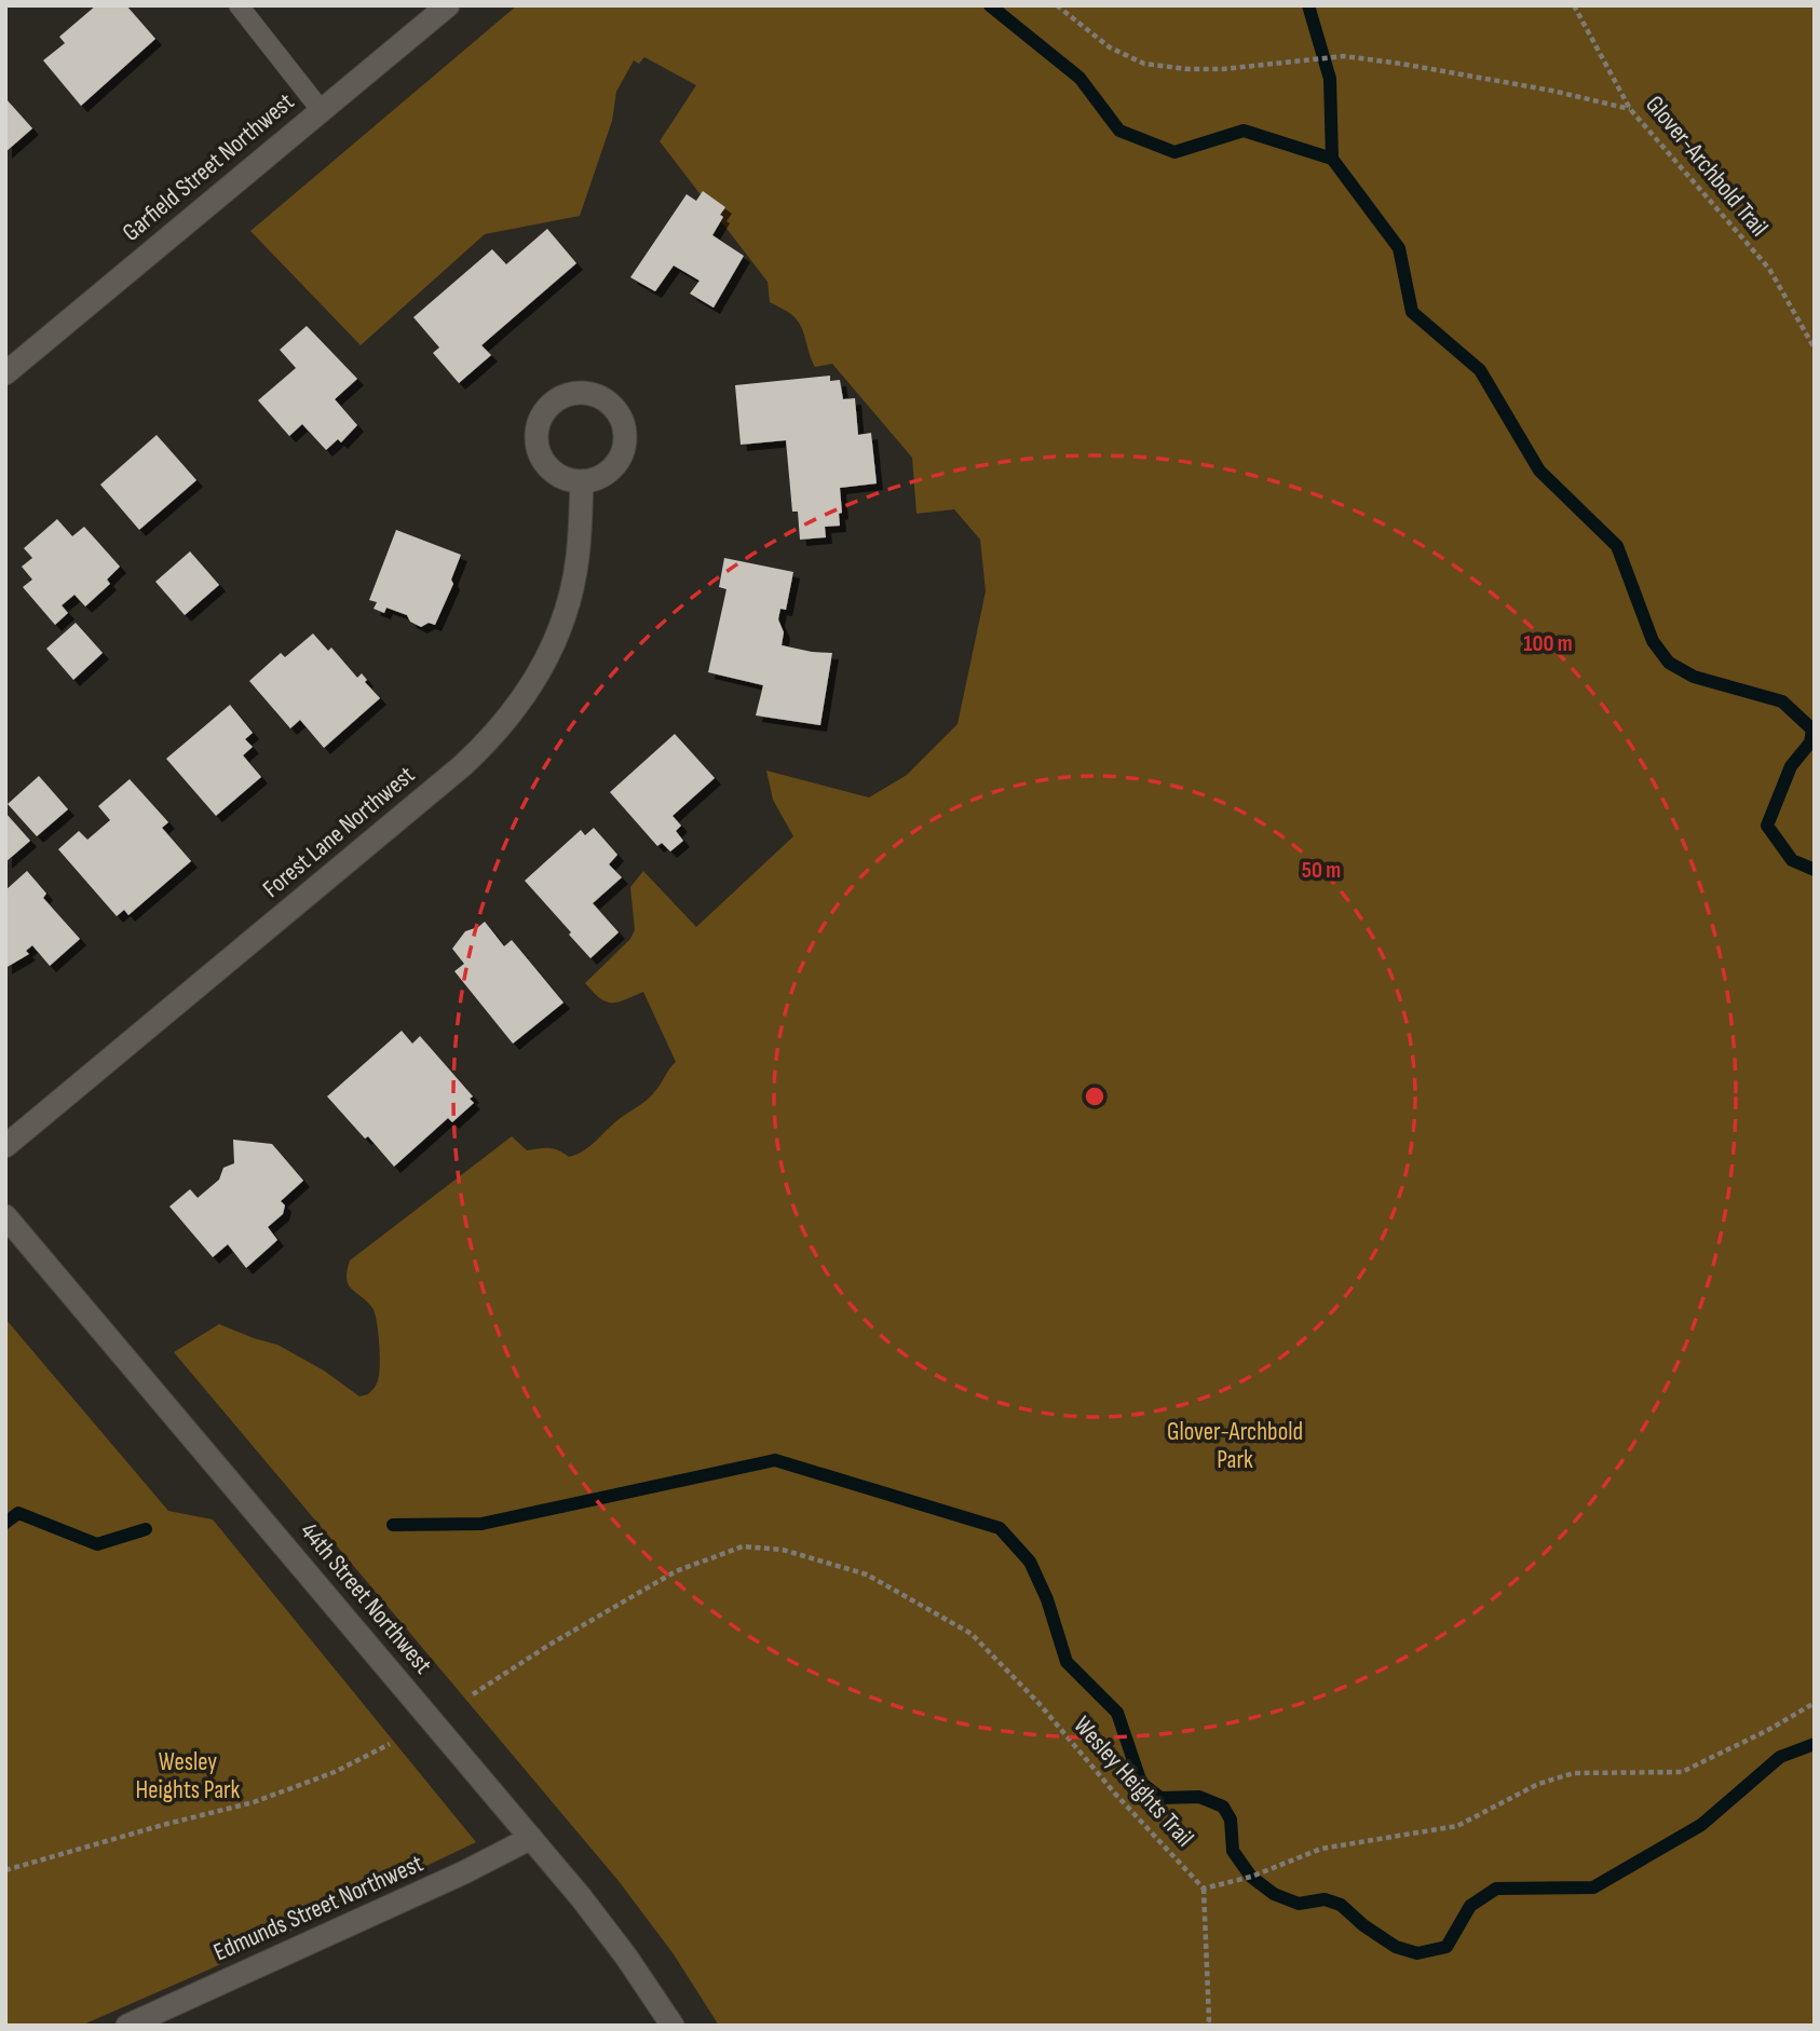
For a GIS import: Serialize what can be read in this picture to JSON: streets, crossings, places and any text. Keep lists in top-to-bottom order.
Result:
{
  "streets": {
    "street": [
      "Garfield Street Northwest",
      "Forest Lane Northwest",
      "44th Street Northwest",
      "Edmunds Street Northwest"
    ],
    "path": ["Glover-Archbold Trail", "Wesley Heights Trail"]
  },
  "crossings": [
    ["44th Street Northwest", "Edmunds Street Northwest"]
  ],
  "parks": ["Glover-Archbold Park", "Wesley Heights Park"],
  "rings": ["100 m", "50 m"]
}
